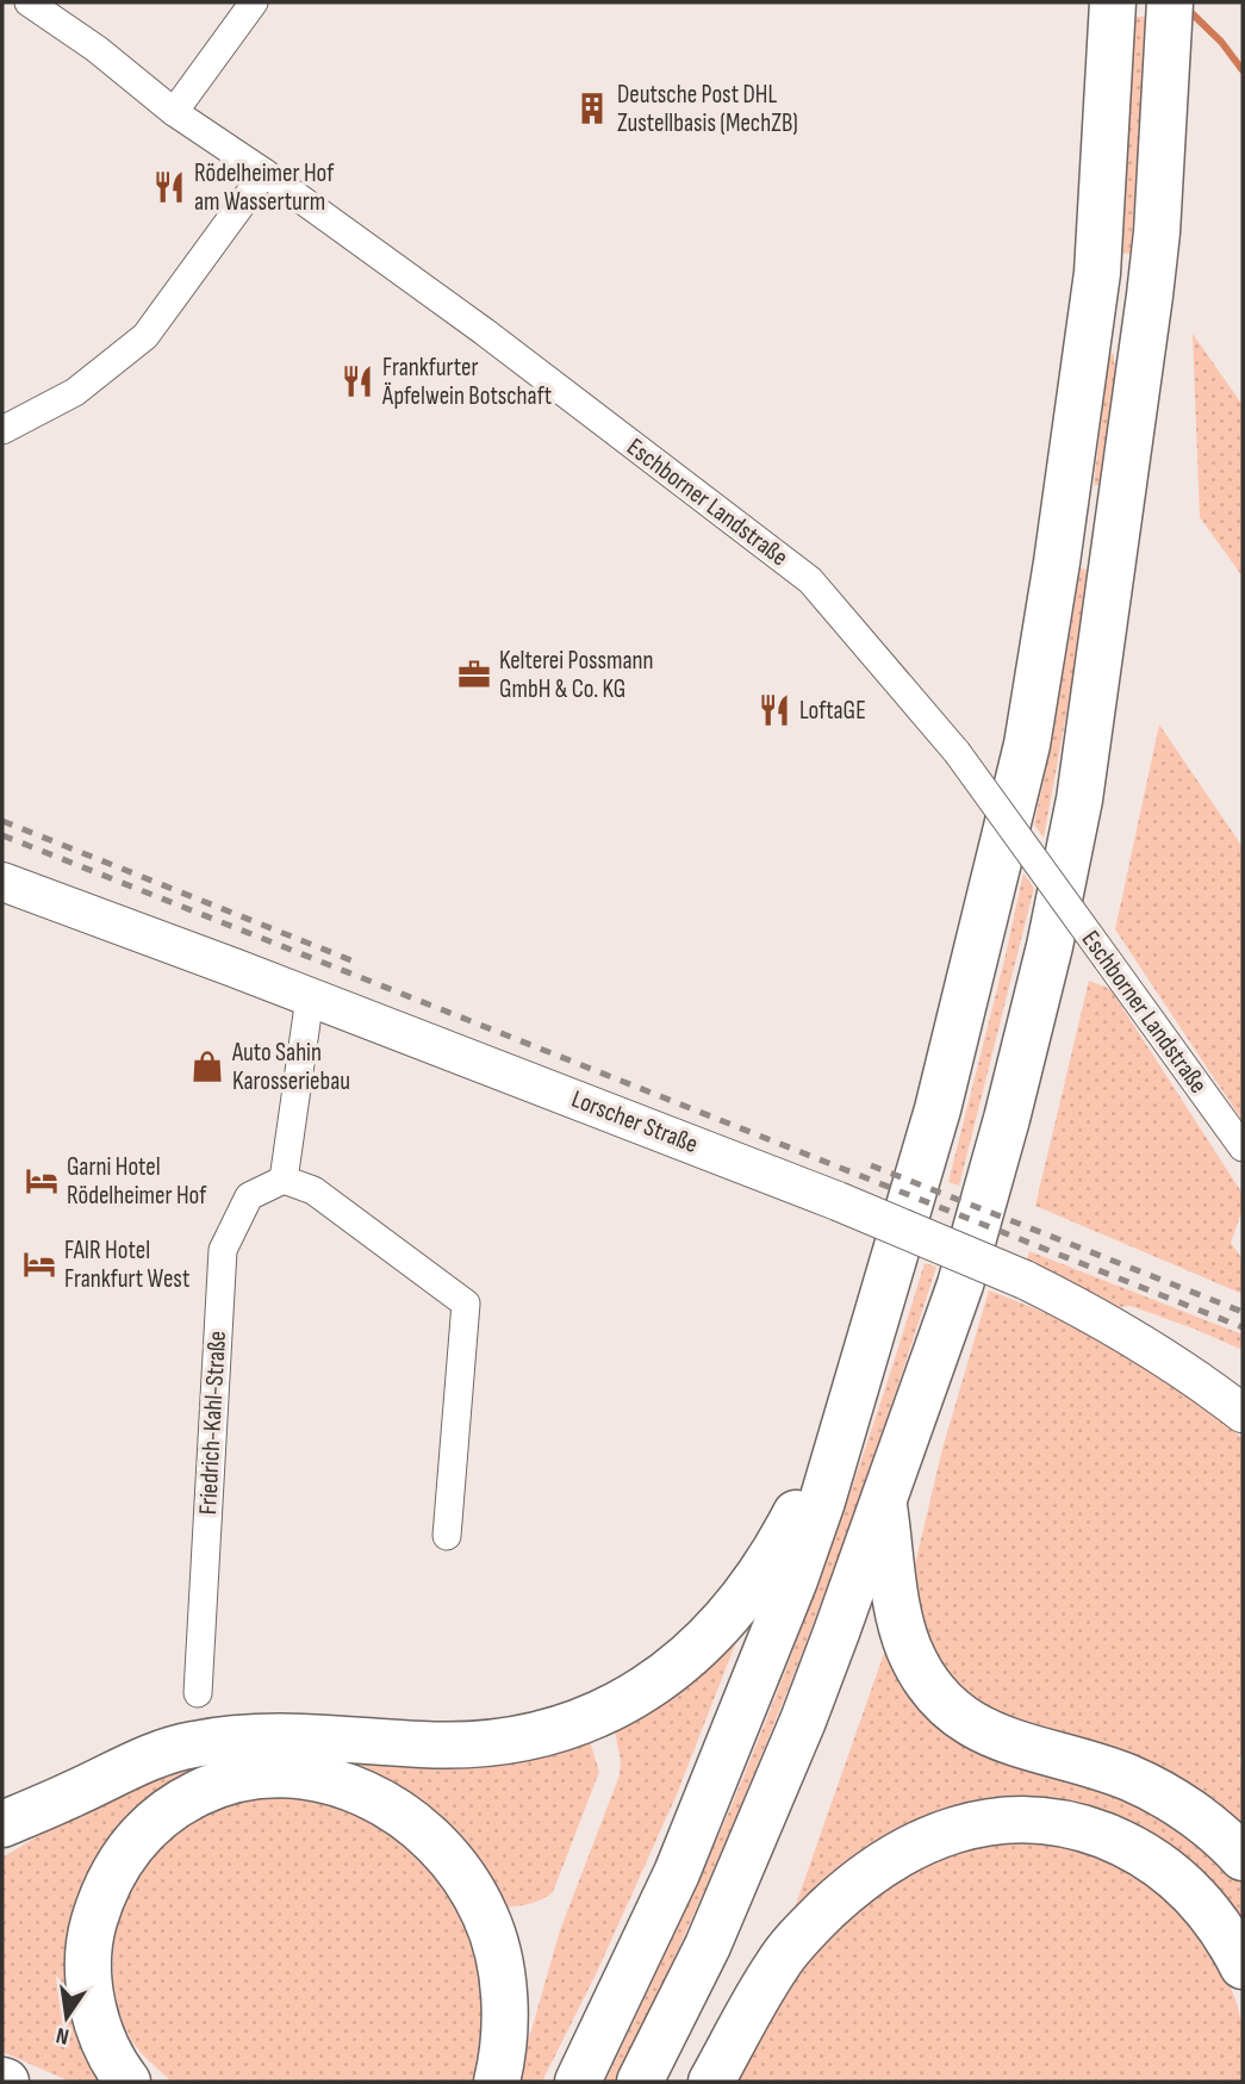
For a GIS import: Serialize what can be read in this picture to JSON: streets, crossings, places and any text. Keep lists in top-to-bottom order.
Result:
{
  "streets": {
    "main road": ["Lorscher Straße"],
    "street": ["Eschborner Landstraße", "Friedrich-Kahl-Straße"]
  },
  "places": {
    "building": ["Deutsche Post DHL Zustellbasis (MechZB)"],
    "restaurant": ["Rödelheimer Hof am Wasserturm", "Frankfurter Äpfelwein Botschaft", "LoftaGE"],
    "office": ["Kelterei Possmann GmbH & Co. KG"],
    "shop": ["Auto Sahin Karosseriebau"],
    "hotel": ["Garni Hotel Rödelheimer Hof", "FAIR Hotel Frankfurt West"]
  },
  "north": "bottom"
}
